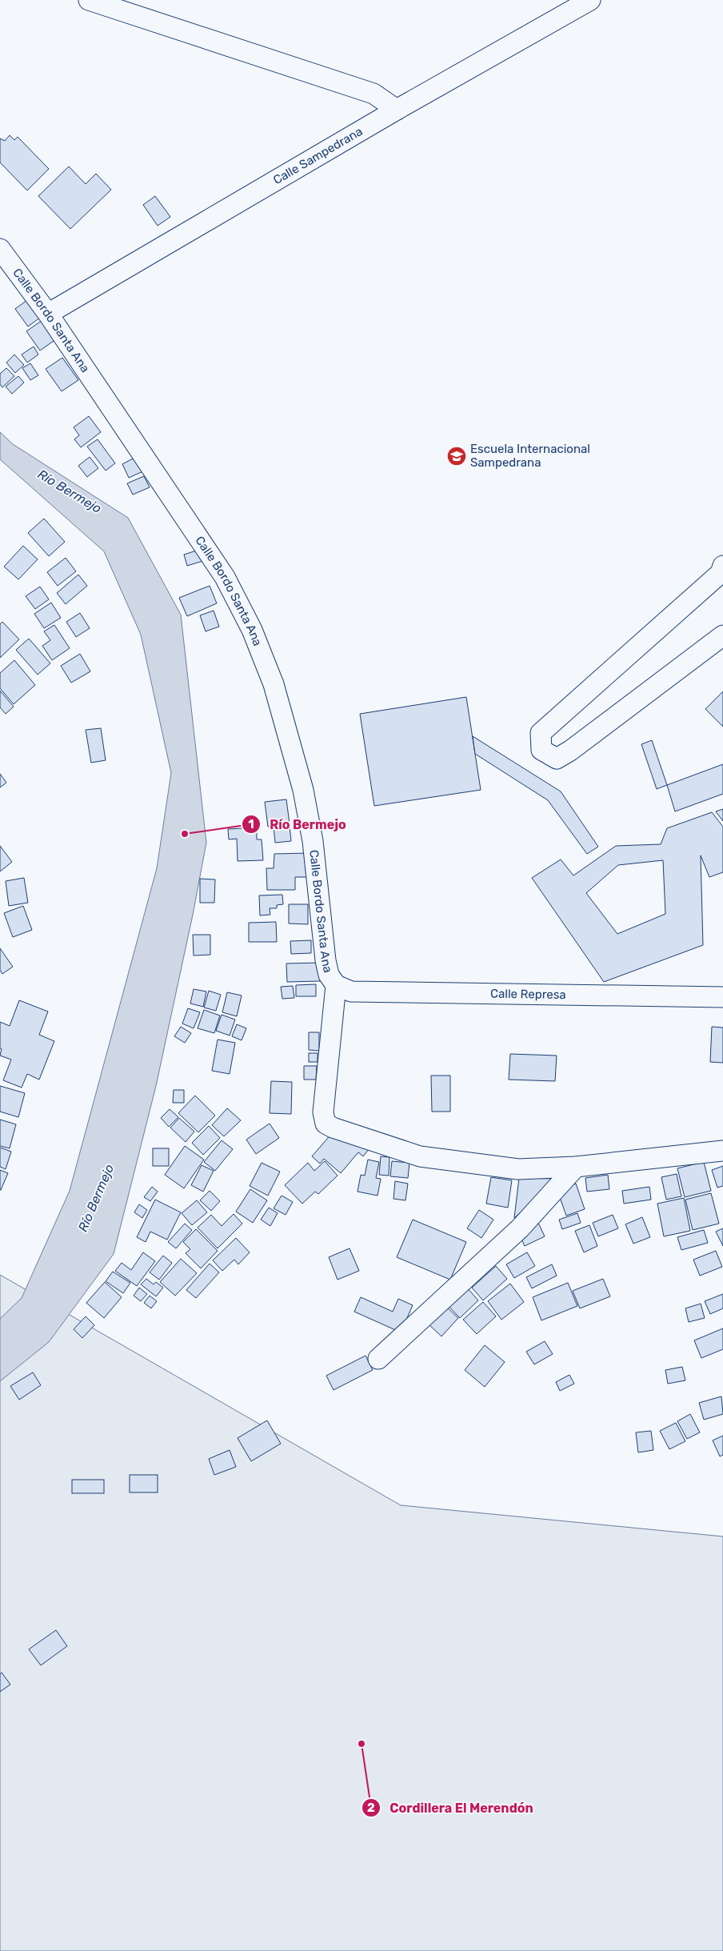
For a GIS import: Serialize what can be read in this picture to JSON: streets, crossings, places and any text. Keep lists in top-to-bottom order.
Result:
{
  "streets": {
    "street": ["Calle Sampedrana", "Calle Bordo Santa Ana", "Calle Represa"]
  },
  "crossings": [
    ["Calle Sampedrana", "Calle Bordo Santa Ana"],
    ["Calle Bordo Santa Ana", "Calle Represa"]
  ],
  "water": ["Río Bermejo"],
  "places": {
    "school or university": ["Escuela Internacional Sampedrana"],
    "other": ["Río Bermejo", "Cordillera El Merendón"]
  }
}
